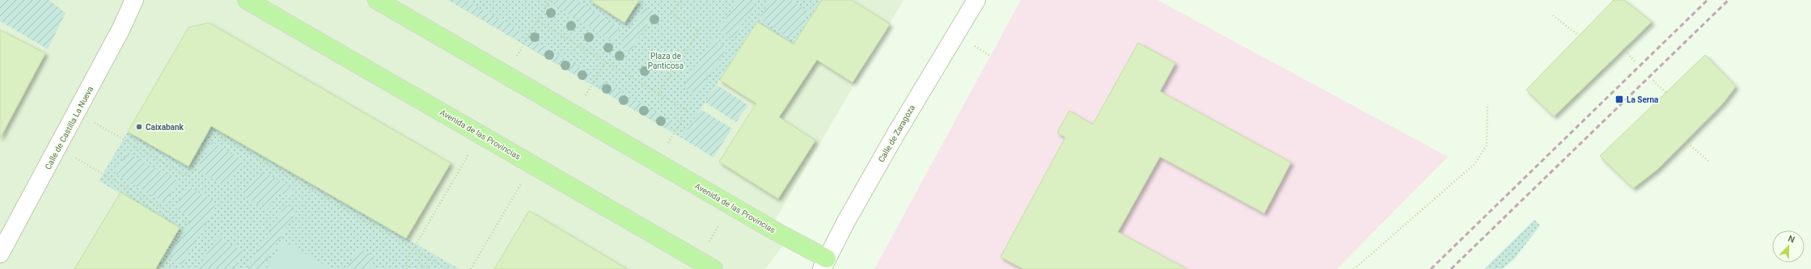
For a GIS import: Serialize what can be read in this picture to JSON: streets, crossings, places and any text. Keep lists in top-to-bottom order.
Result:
{
  "streets": {
    "main road": ["Avenida de las Provincias"],
    "street": ["Calle de Castilla La Nueva", "Calle de Zaragoza"]
  },
  "crossings": [
    ["Calle de Zaragoza", "Avenida de las Provincias"]
  ],
  "parks": ["Plaza de Panticosa"],
  "places": {
    "transit": ["La Serna"],
    "other": ["Caixabank"]
  },
  "north": "top"
}
